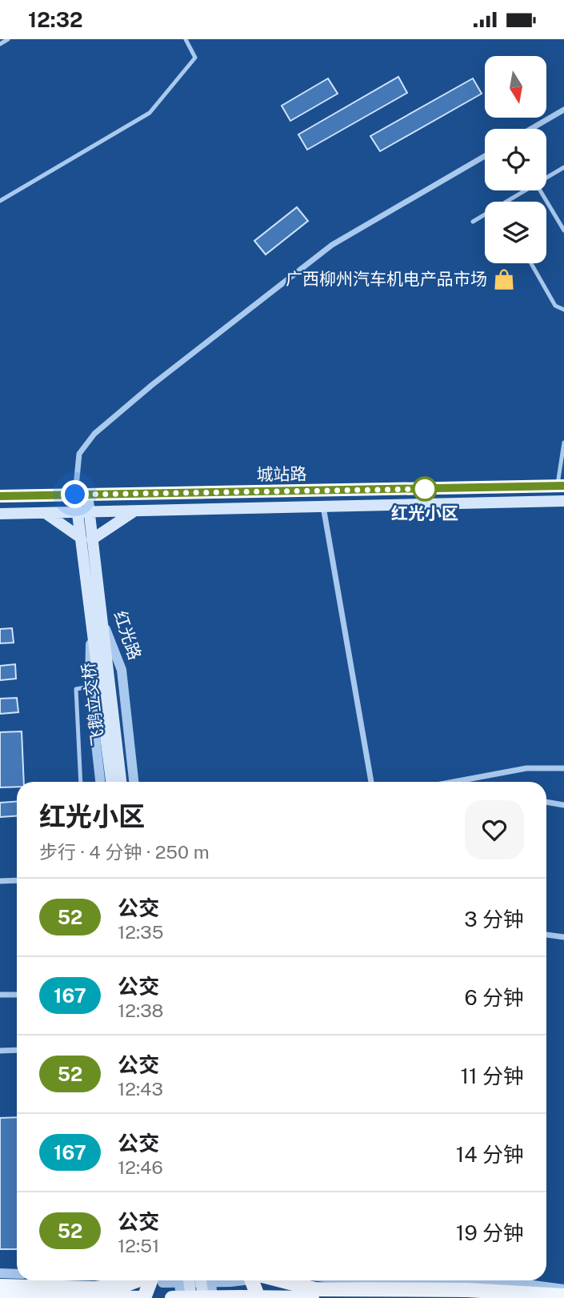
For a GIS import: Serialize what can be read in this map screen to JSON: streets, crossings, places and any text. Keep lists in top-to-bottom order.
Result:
{
  "streets": {
    "main road": ["城站路", "红光路", "飞鹅立交桥"]
  },
  "crossings": [
    ["城站路", "红光路"],
    ["红光路", "飞鹅立交桥"]
  ],
  "places": {
    "shop": ["广西柳州汽车机电产品市场"],
    "other": ["红光小区"]
  },
  "lines": ["bus line 52"],
  "north": "bottom",
  "page": {
    "status": "12:32",
    "heading": ["红光小区", "步行 · 4 分钟 · 250 m"],
    "list": [
      {
        "mark": "52",
        "name": "公交",
        "note": "12:35",
        "value": "3 分钟"
      },
      {
        "mark": "167",
        "name": "公交",
        "note": "12:38",
        "value": "6 分钟"
      },
      {
        "mark": "52",
        "name": "公交",
        "note": "12:43",
        "value": "11 分钟"
      },
      {
        "mark": "167",
        "name": "公交",
        "note": "12:46",
        "value": "14 分钟"
      },
      {
        "mark": "52",
        "name": "公交",
        "note": "12:51",
        "value": "19 分钟"
      }
    ]
  }
}
